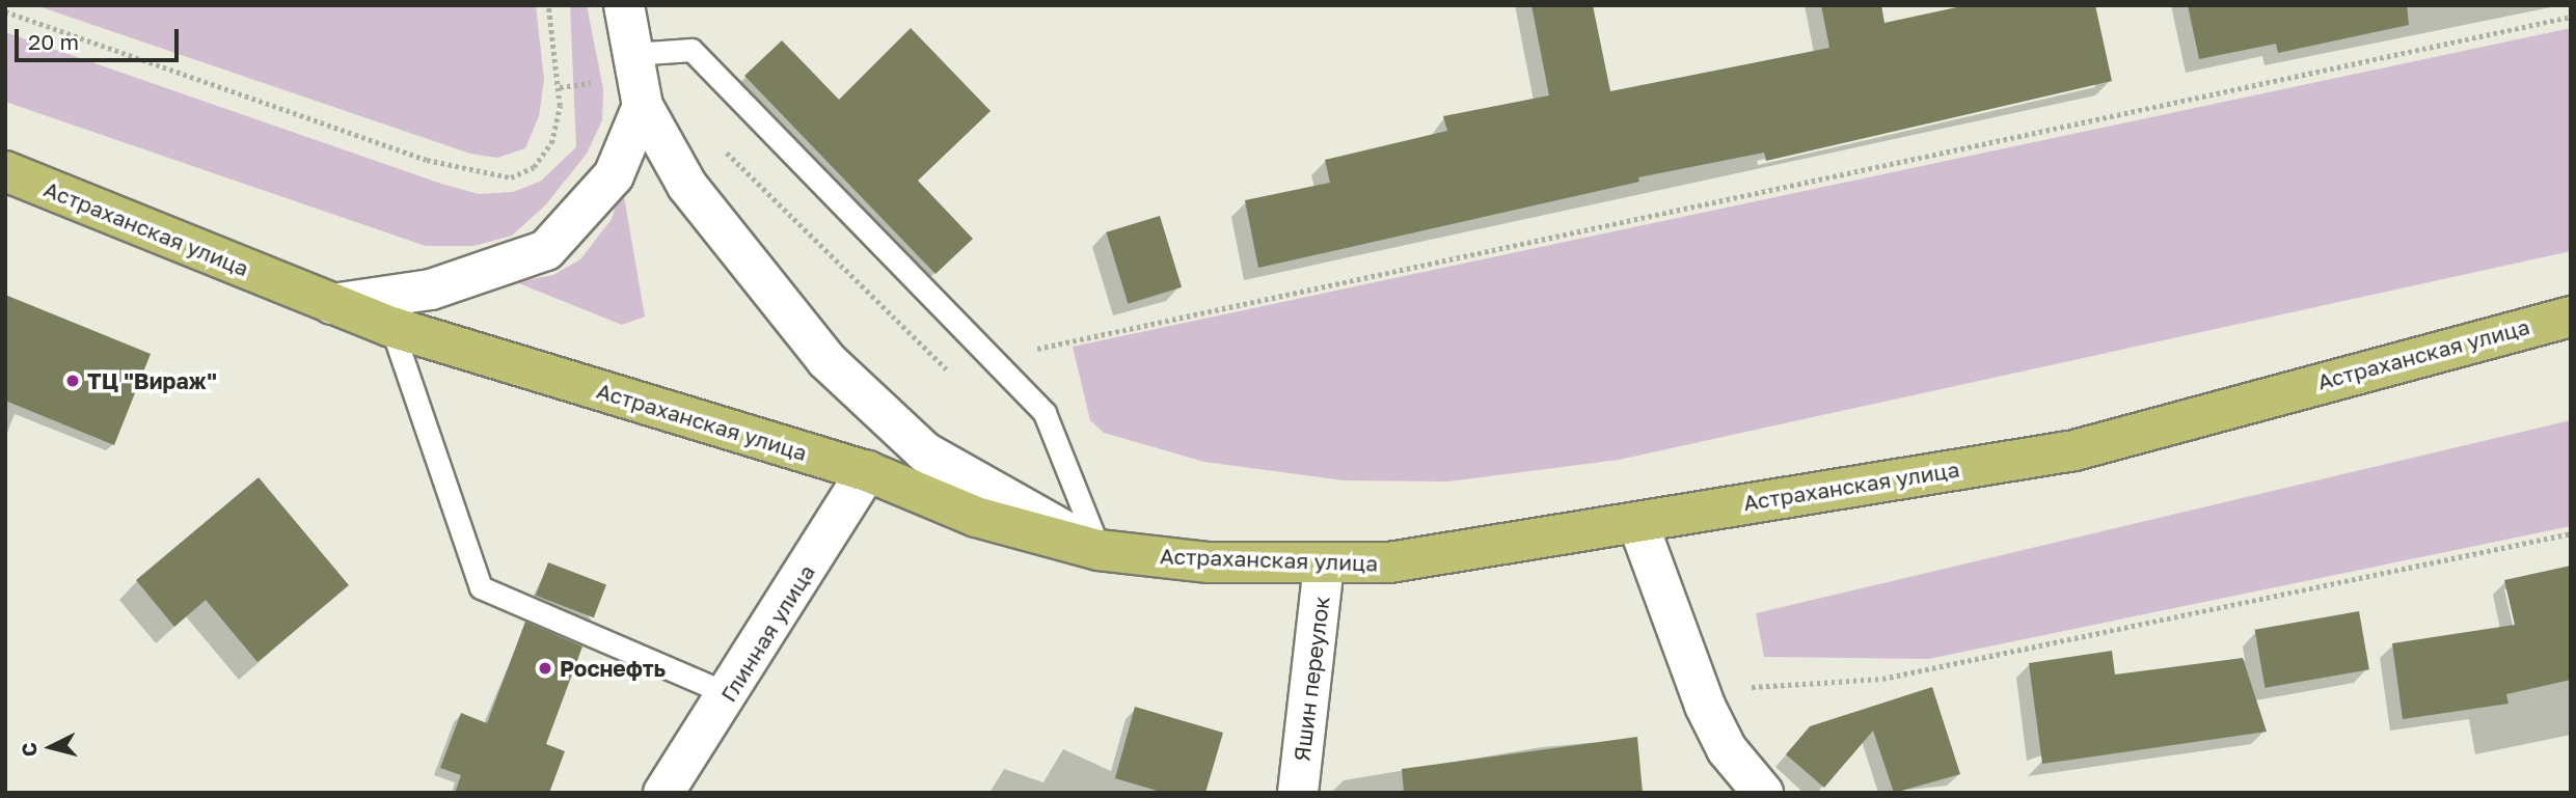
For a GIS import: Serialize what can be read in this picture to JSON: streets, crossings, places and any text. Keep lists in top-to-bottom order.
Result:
{
  "streets": {
    "main road": ["Астраханская улица"],
    "street": ["Глинная улица", "Яшин переулок"]
  },
  "crossings": [
    ["Астраханская улица", "Глинная улица"],
    ["Астраханская улица", "Яшин переулок"]
  ],
  "places": ["ТЦ \"Вираж\"", "Роснефть"],
  "scale_bar": "20 m",
  "north": "left"
}
